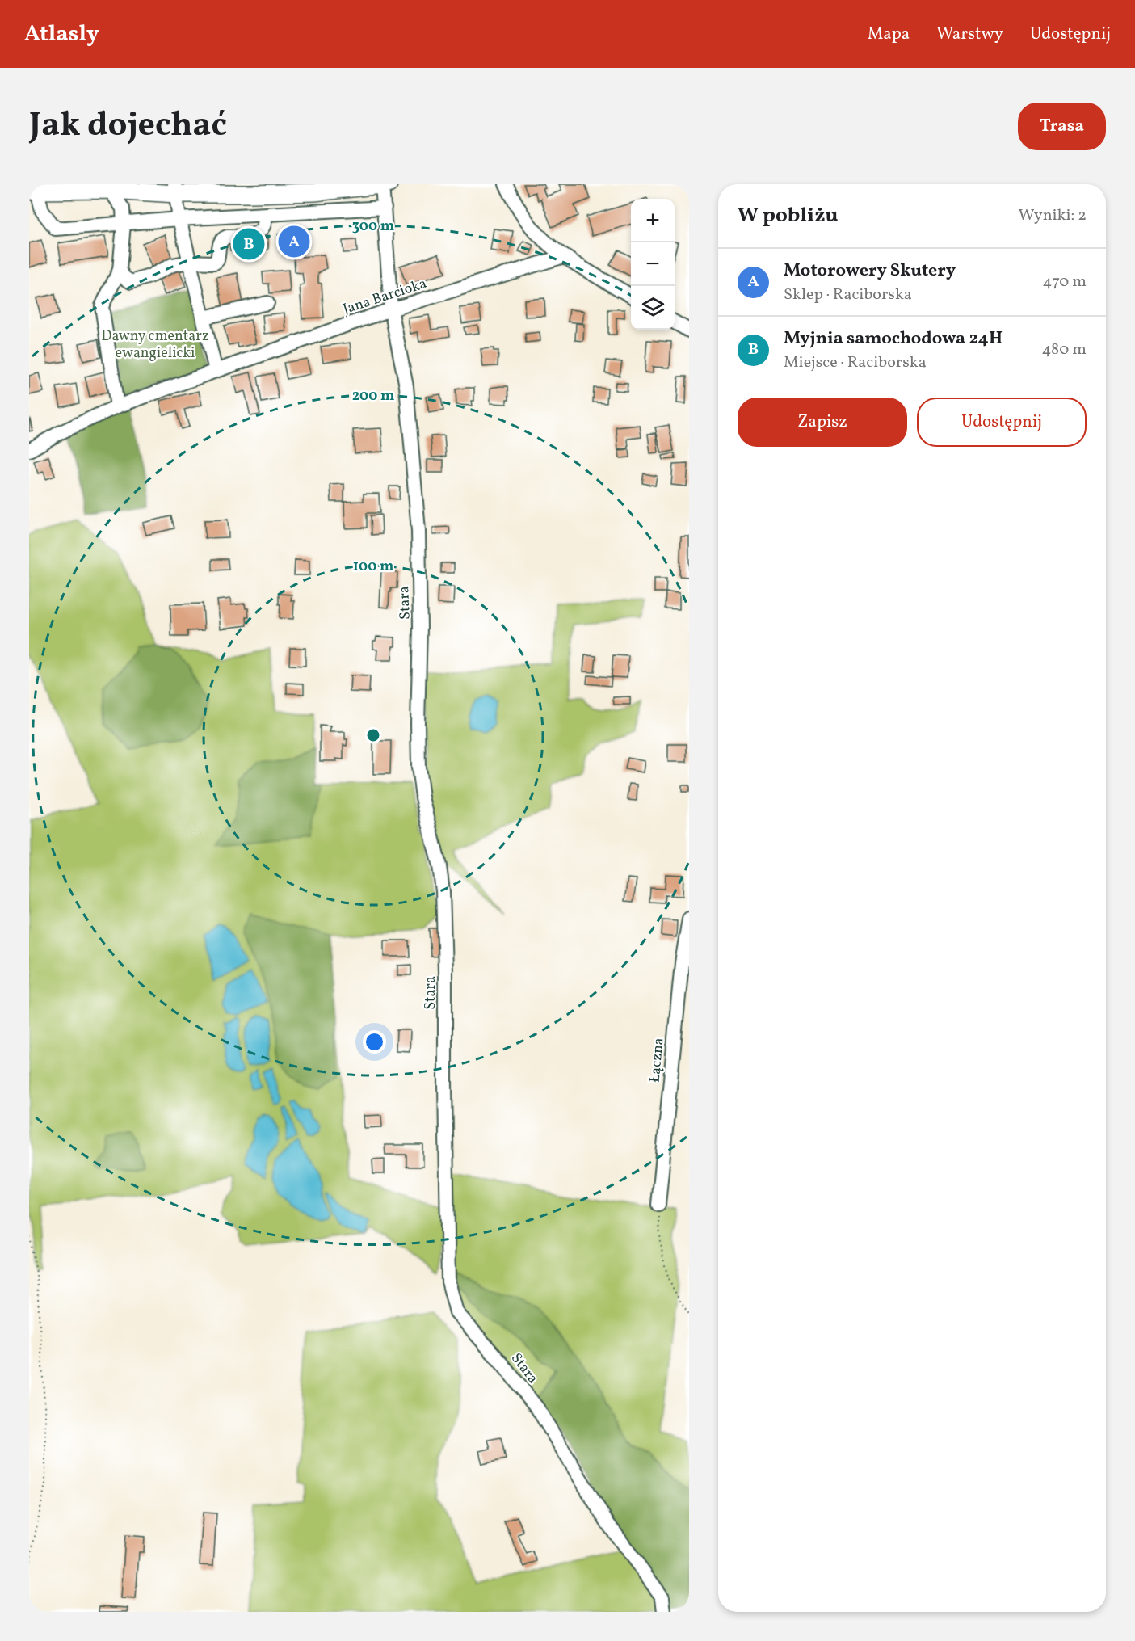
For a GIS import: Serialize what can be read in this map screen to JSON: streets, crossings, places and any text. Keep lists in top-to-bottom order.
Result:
{
  "streets": {
    "street": ["Jana Barcioka", "Stara", "Łączna"]
  },
  "crossings": [
    ["Jana Barcioka", "Stara"]
  ],
  "parks": ["Dawny cmentarz ewangielicki"],
  "page": {
    "header": "Atlasly",
    "nav": ["Mapa", "Warstwy", "Udostępnij"],
    "title": "Jak dojechać",
    "buttons": [
      "Trasa",
      ["Zapisz", "Udostępnij"]
    ],
    "heading": ["W pobliżu", "Wyniki: 2"],
    "map_buttons": ["+", "−"],
    "pins": ["A", "B"],
    "list": [
      {
        "mark": "A",
        "name": "Motorowery Skutery",
        "note": "Sklep · Raciborska",
        "value": "470 m"
      },
      {
        "mark": "B",
        "name": "Myjnia samochodowa 24H",
        "note": "Miejsce · Raciborska",
        "value": "480 m"
      }
    ]
  },
  "rings": ["300 m", "200 m", "100 m"]
}
